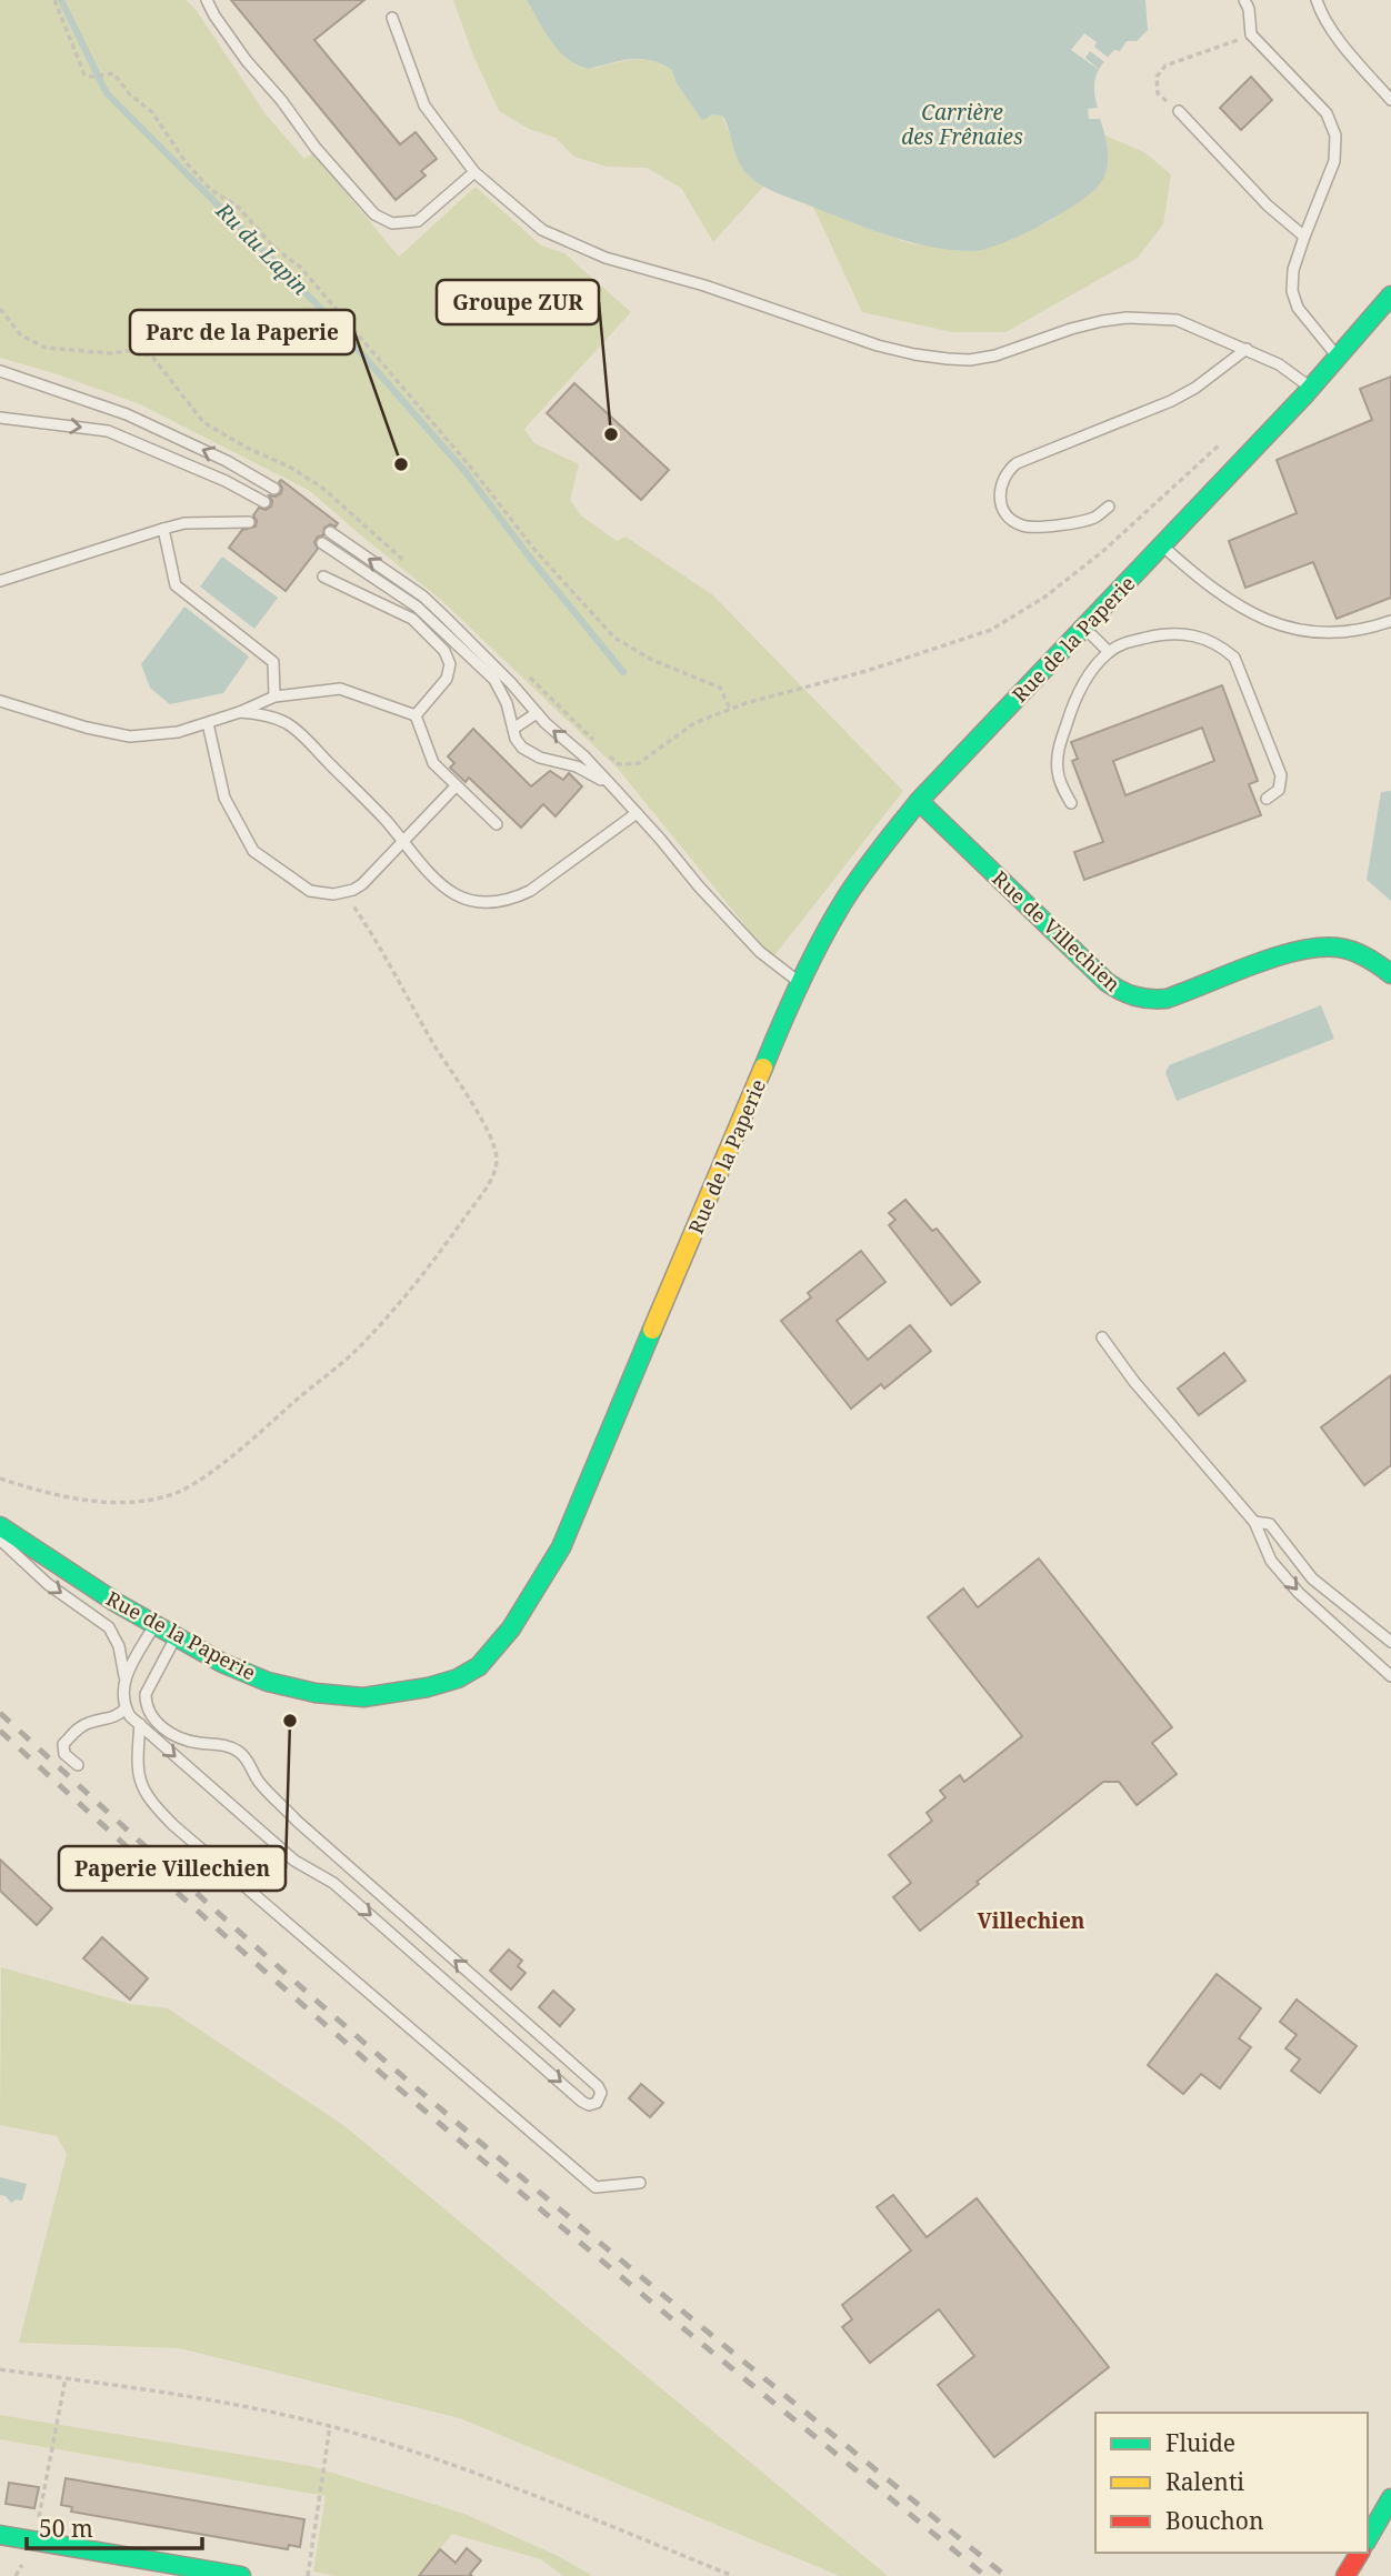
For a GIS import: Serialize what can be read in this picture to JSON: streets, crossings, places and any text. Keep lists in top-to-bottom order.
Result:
{
  "streets": {
    "main road": ["Rue de la Paperie", "Rue de Villechien"]
  },
  "crossings": [
    ["Rue de la Paperie", "Rue de Villechien"]
  ],
  "districts": ["Villechien"],
  "water": ["Carrière des Frênaies", "Ru du Lapin"],
  "places": ["Groupe ZUR", "Parc de la Paperie", "Paperie Villechien"],
  "legend": ["Fluide", "Ralenti", "Bouchon"],
  "scale_bar": "50 m"
}
